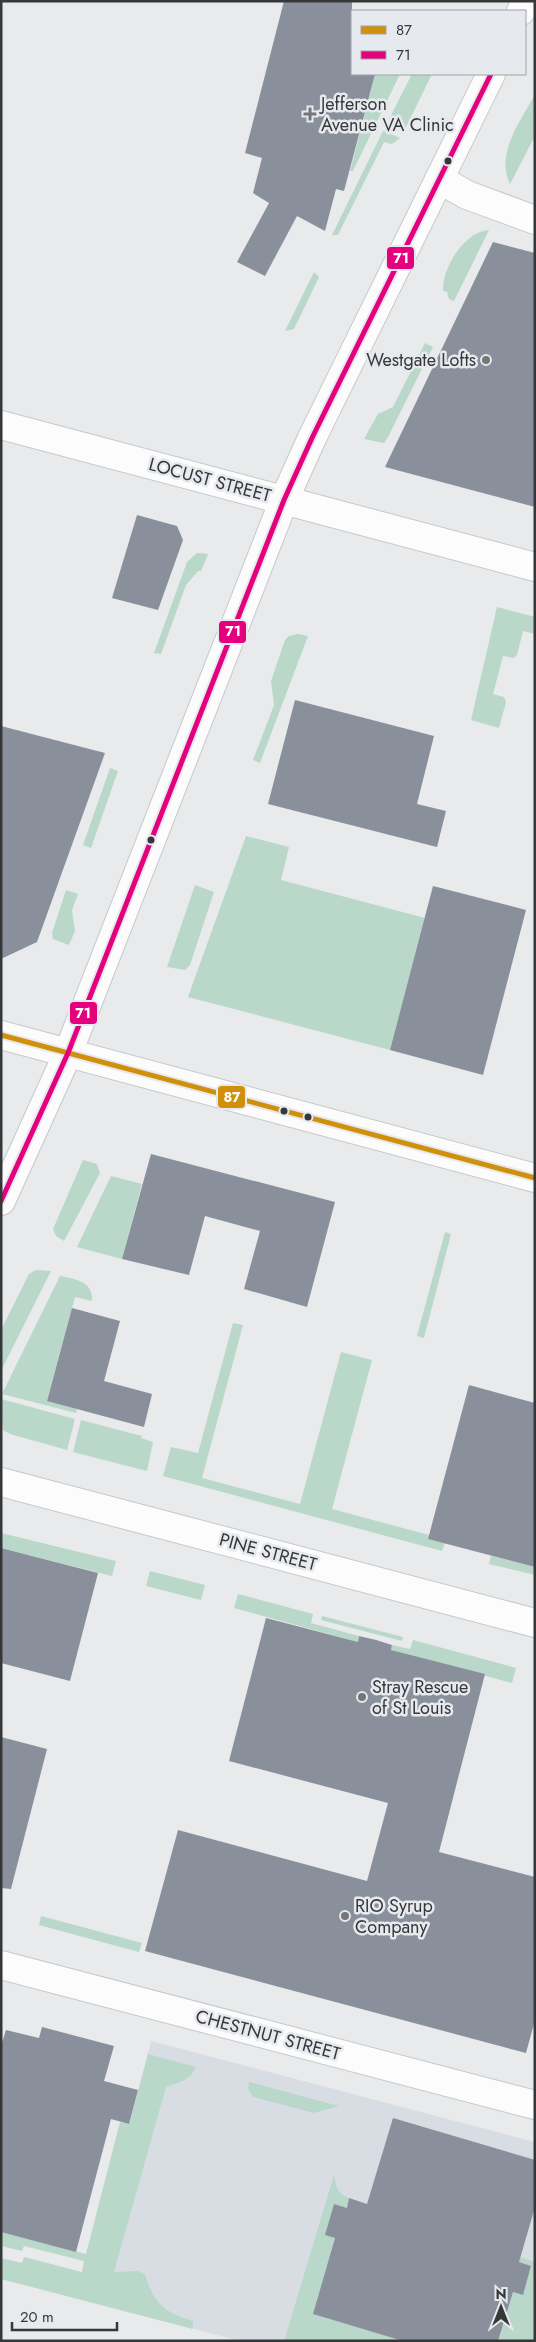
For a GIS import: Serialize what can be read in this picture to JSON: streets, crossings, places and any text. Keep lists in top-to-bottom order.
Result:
{
  "streets": {
    "main road": ["LOCUST STREET", "PINE STREET", "CHESTNUT STREET"]
  },
  "places": {
    "health": ["Jefferson Avenue VA Clinic"],
    "other": ["Westgate Lofts", "Stray Rescue of St Louis", "RIO Syrup Company"]
  },
  "lines": ["transit line 71", "transit line 87"],
  "legend": ["87", "71"],
  "scale_bar": "20 m",
  "north": "top"
}
